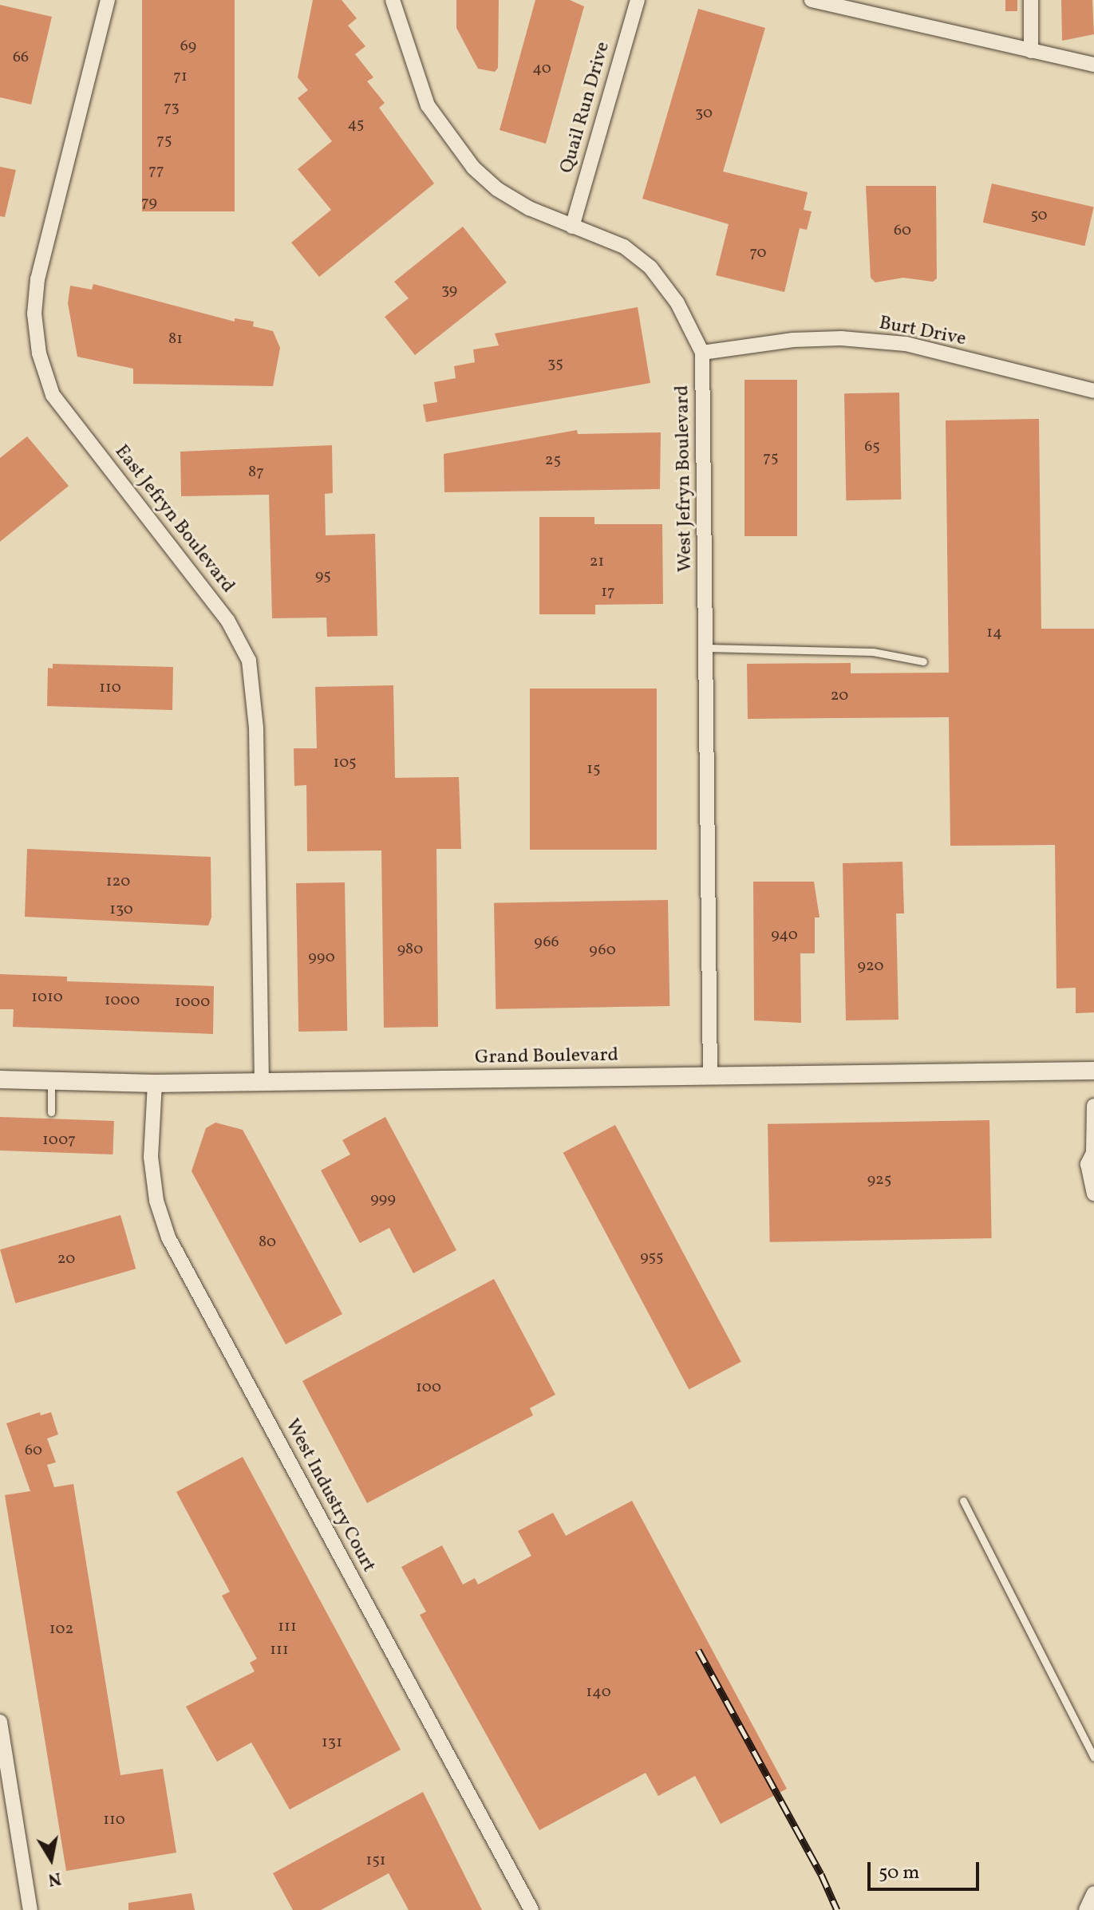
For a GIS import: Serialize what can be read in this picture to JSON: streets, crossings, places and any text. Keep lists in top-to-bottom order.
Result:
{
  "streets": {
    "street": [
      "Quail Run Drive",
      "Burt Drive",
      "West Jefryn Boulevard",
      "East Jefryn Boulevard",
      "Grand Boulevard",
      "West Industry Court"
    ]
  },
  "crossings": [
    ["Quail Run Drive", "West Jefryn Boulevard"],
    ["Burt Drive", "West Jefryn Boulevard"],
    ["West Jefryn Boulevard", "Grand Boulevard"],
    ["East Jefryn Boulevard", "Grand Boulevard"],
    ["Grand Boulevard", "West Industry Court"]
  ],
  "house_numbers": [
    "69",
    "66",
    "40",
    "71",
    "73",
    "30",
    "45",
    "75",
    "77",
    "79",
    "50",
    "60",
    "70",
    "39",
    "81",
    "35",
    "65",
    "75",
    "25",
    "87",
    "21",
    "95",
    "17",
    "14",
    "110",
    "20",
    "105",
    "15",
    "120",
    "130",
    "940",
    "966",
    "980",
    "960",
    "990",
    "920",
    "1010",
    "1000",
    "1000",
    "1007",
    "925",
    "999",
    "80",
    "955",
    "20",
    "100",
    "60",
    "111",
    "102",
    "111",
    "140",
    "131",
    "110",
    "151"
  ],
  "scale_bar": "50 m",
  "north": "bottom"
}
